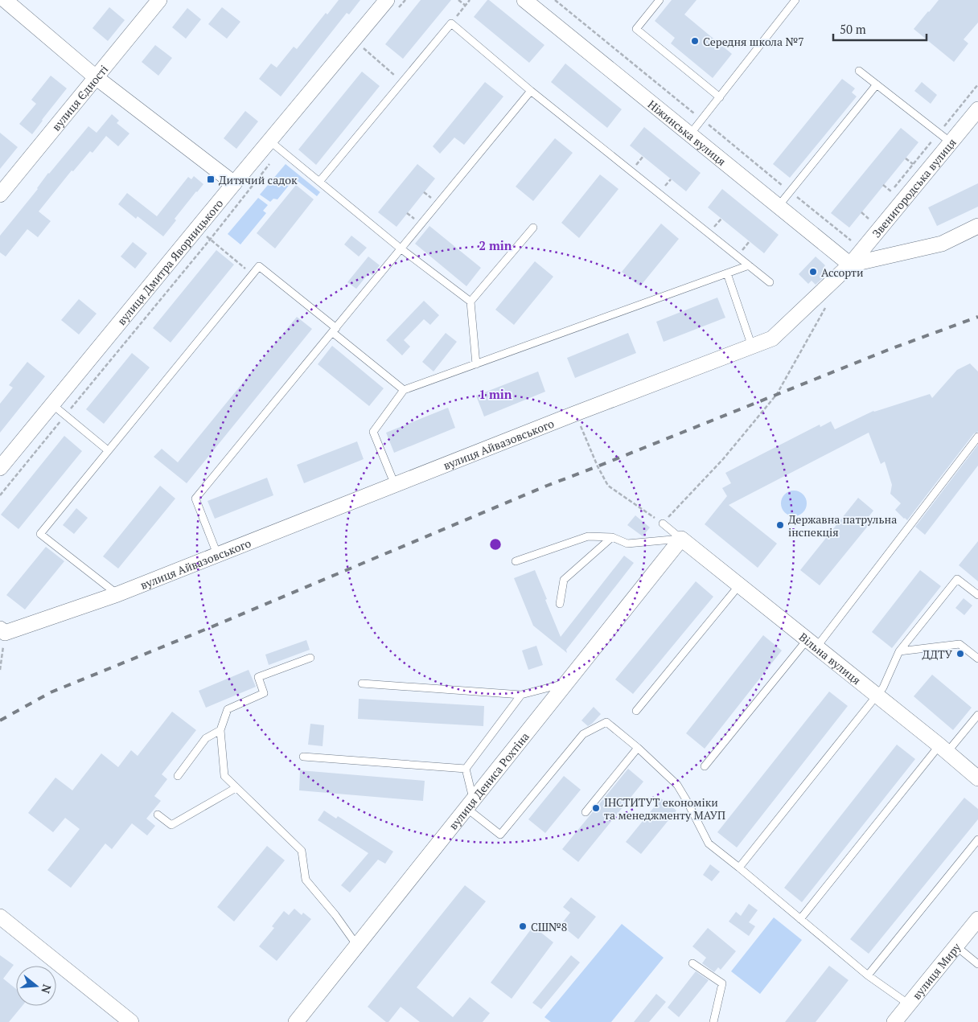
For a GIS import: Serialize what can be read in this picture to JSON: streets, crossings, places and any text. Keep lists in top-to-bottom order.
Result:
{
  "streets": {
    "street": [
      "вулиця Єдності",
      "Ніжинська вулиця",
      "Звенигородська вулиця",
      "вулиця Дмитра Яворницького",
      "вулиця Айвазовського",
      "Вільна вулиця",
      "вулиця Дениса Рохтіна",
      "вулиця Миру"
    ]
  },
  "crossings": [
    ["Ніжинська вулиця", "Звенигородська вулиця"],
    ["Ніжинська вулиця", "вулиця Айвазовського"],
    ["Звенигородська вулиця", "вулиця Айвазовського"],
    ["Вільна вулиця", "вулиця Дениса Рохтіна"]
  ],
  "places": {
    "other": [
      "Середня школа №7",
      "Ассорти",
      "Державна патрульна інспекція",
      "ДДТУ",
      "ІНСТИТУТ економіки та менеджменту МАУП",
      "СШ№8"
    ],
    "transit": ["Дитячий садок"]
  },
  "scale_bar": "50 m",
  "north": "right",
  "rings": ["2 min", "1 min"]
}
